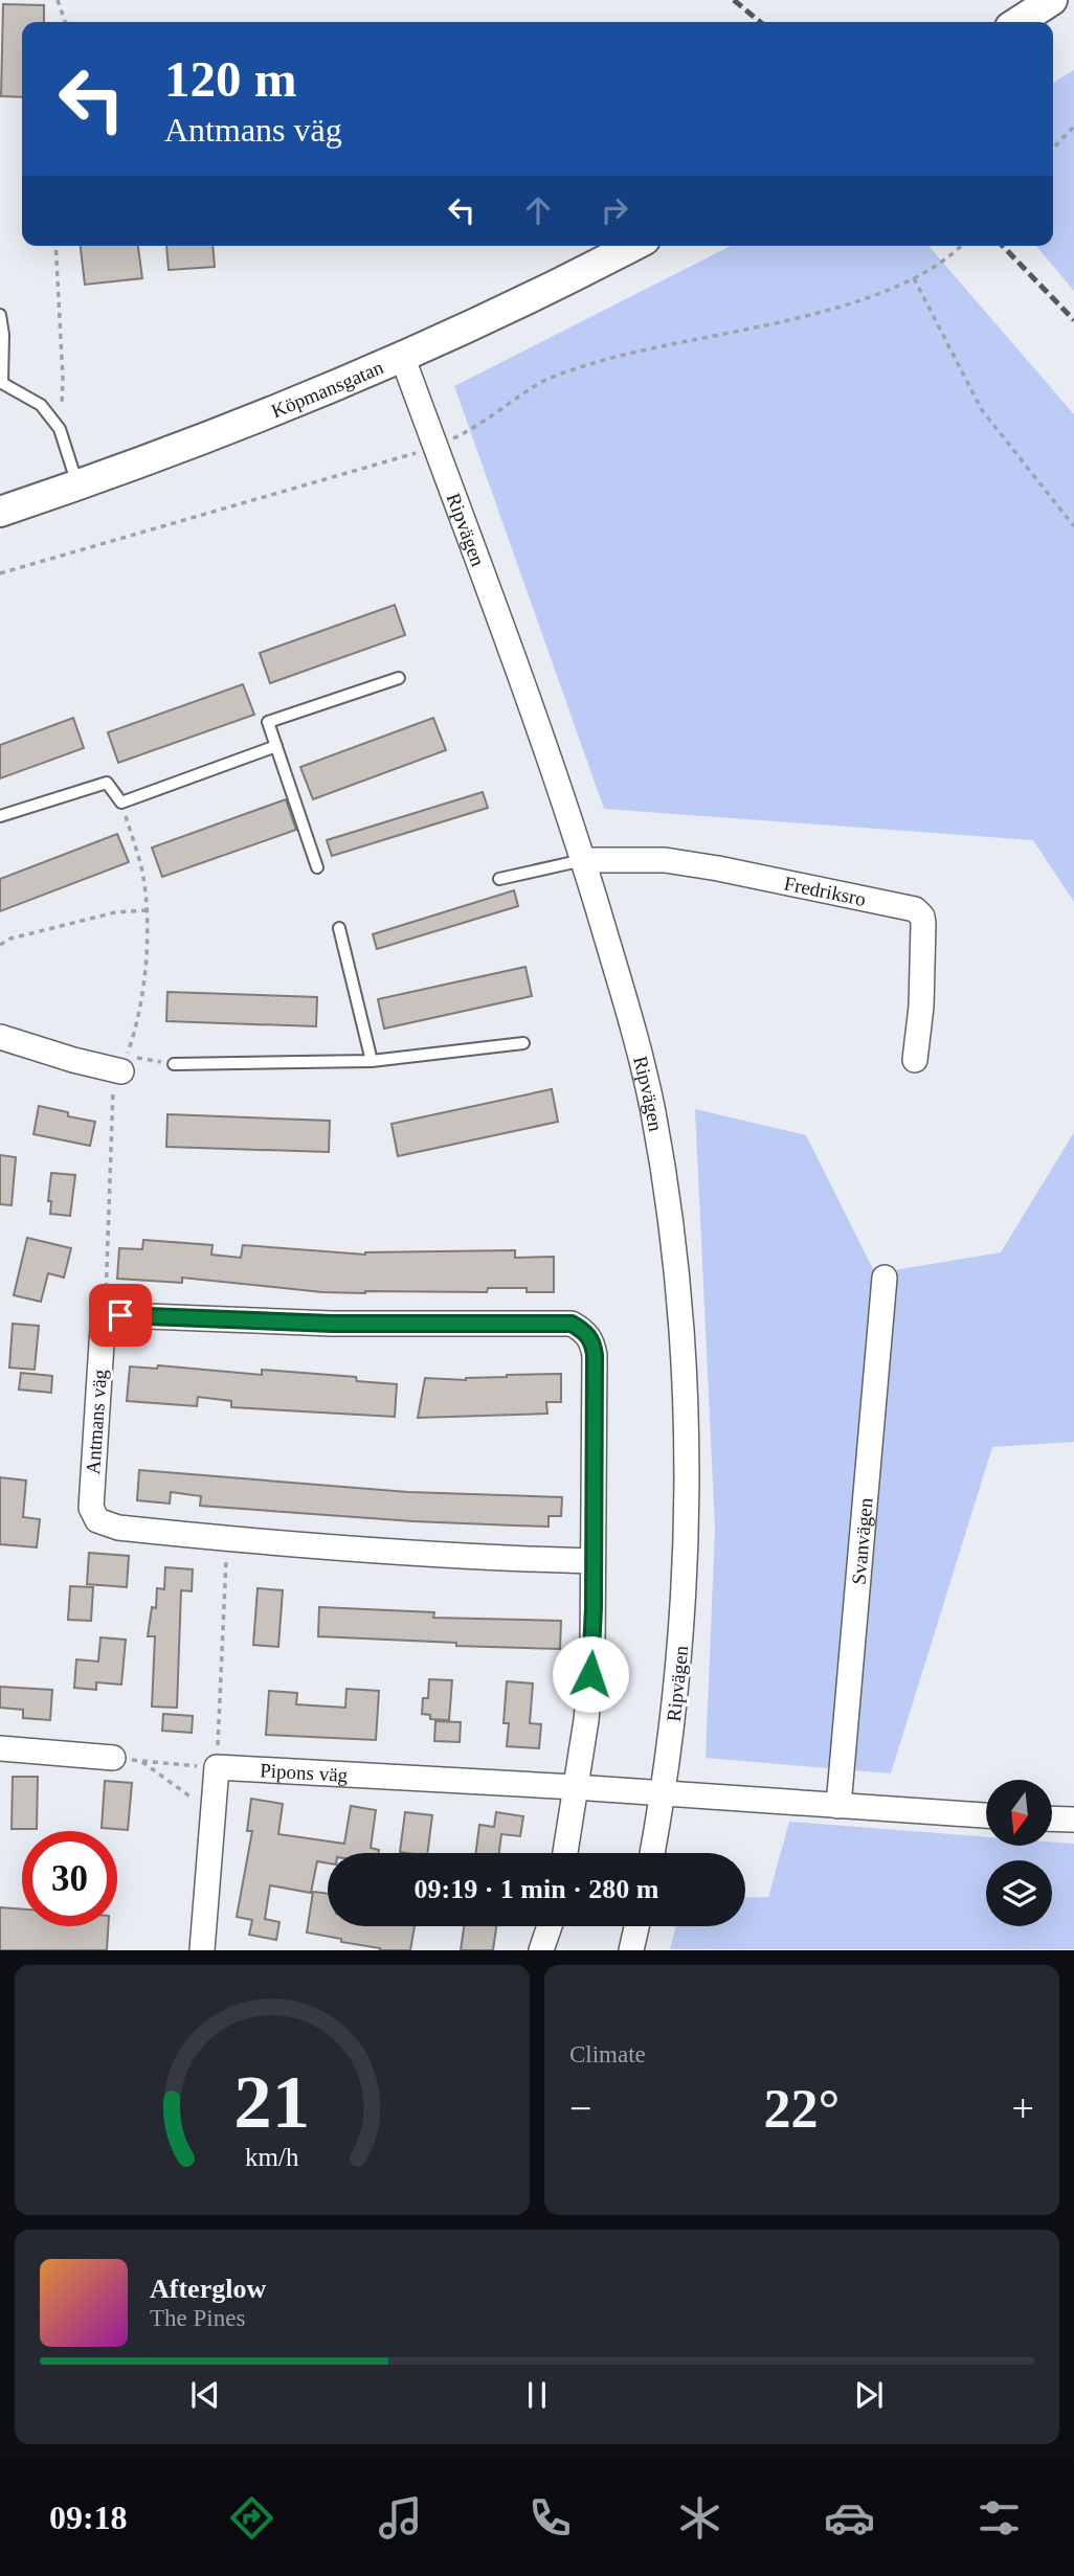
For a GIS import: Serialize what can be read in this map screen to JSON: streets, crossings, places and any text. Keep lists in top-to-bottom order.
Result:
{
  "streets": {
    "street": [
      "Köpmansgatan",
      "Ripvägen",
      "Fredriksro",
      "Antmans väg",
      "Svanvägen",
      "Pipons väg"
    ]
  },
  "crossings": [
    ["Köpmansgatan", "Ripvägen"],
    ["Ripvägen", "Fredriksro"],
    ["Ripvägen", "Pipons väg"],
    ["Antmans väg", "Pipons väg"],
    ["Svanvägen", "Pipons väg"]
  ],
  "north": "bottom",
  "page": {
    "turn": ["120 m", "Antmans väg"],
    "limit": "30",
    "trip": "09:19 · 1 min · 280 m",
    "tile": "Climate",
    "heat": ["−", "22°", "+"],
    "song": ["Afterglow", "The Pines"],
    "tabs": "09:18",
    "gauge": ["21", "km/h"]
  }
}
